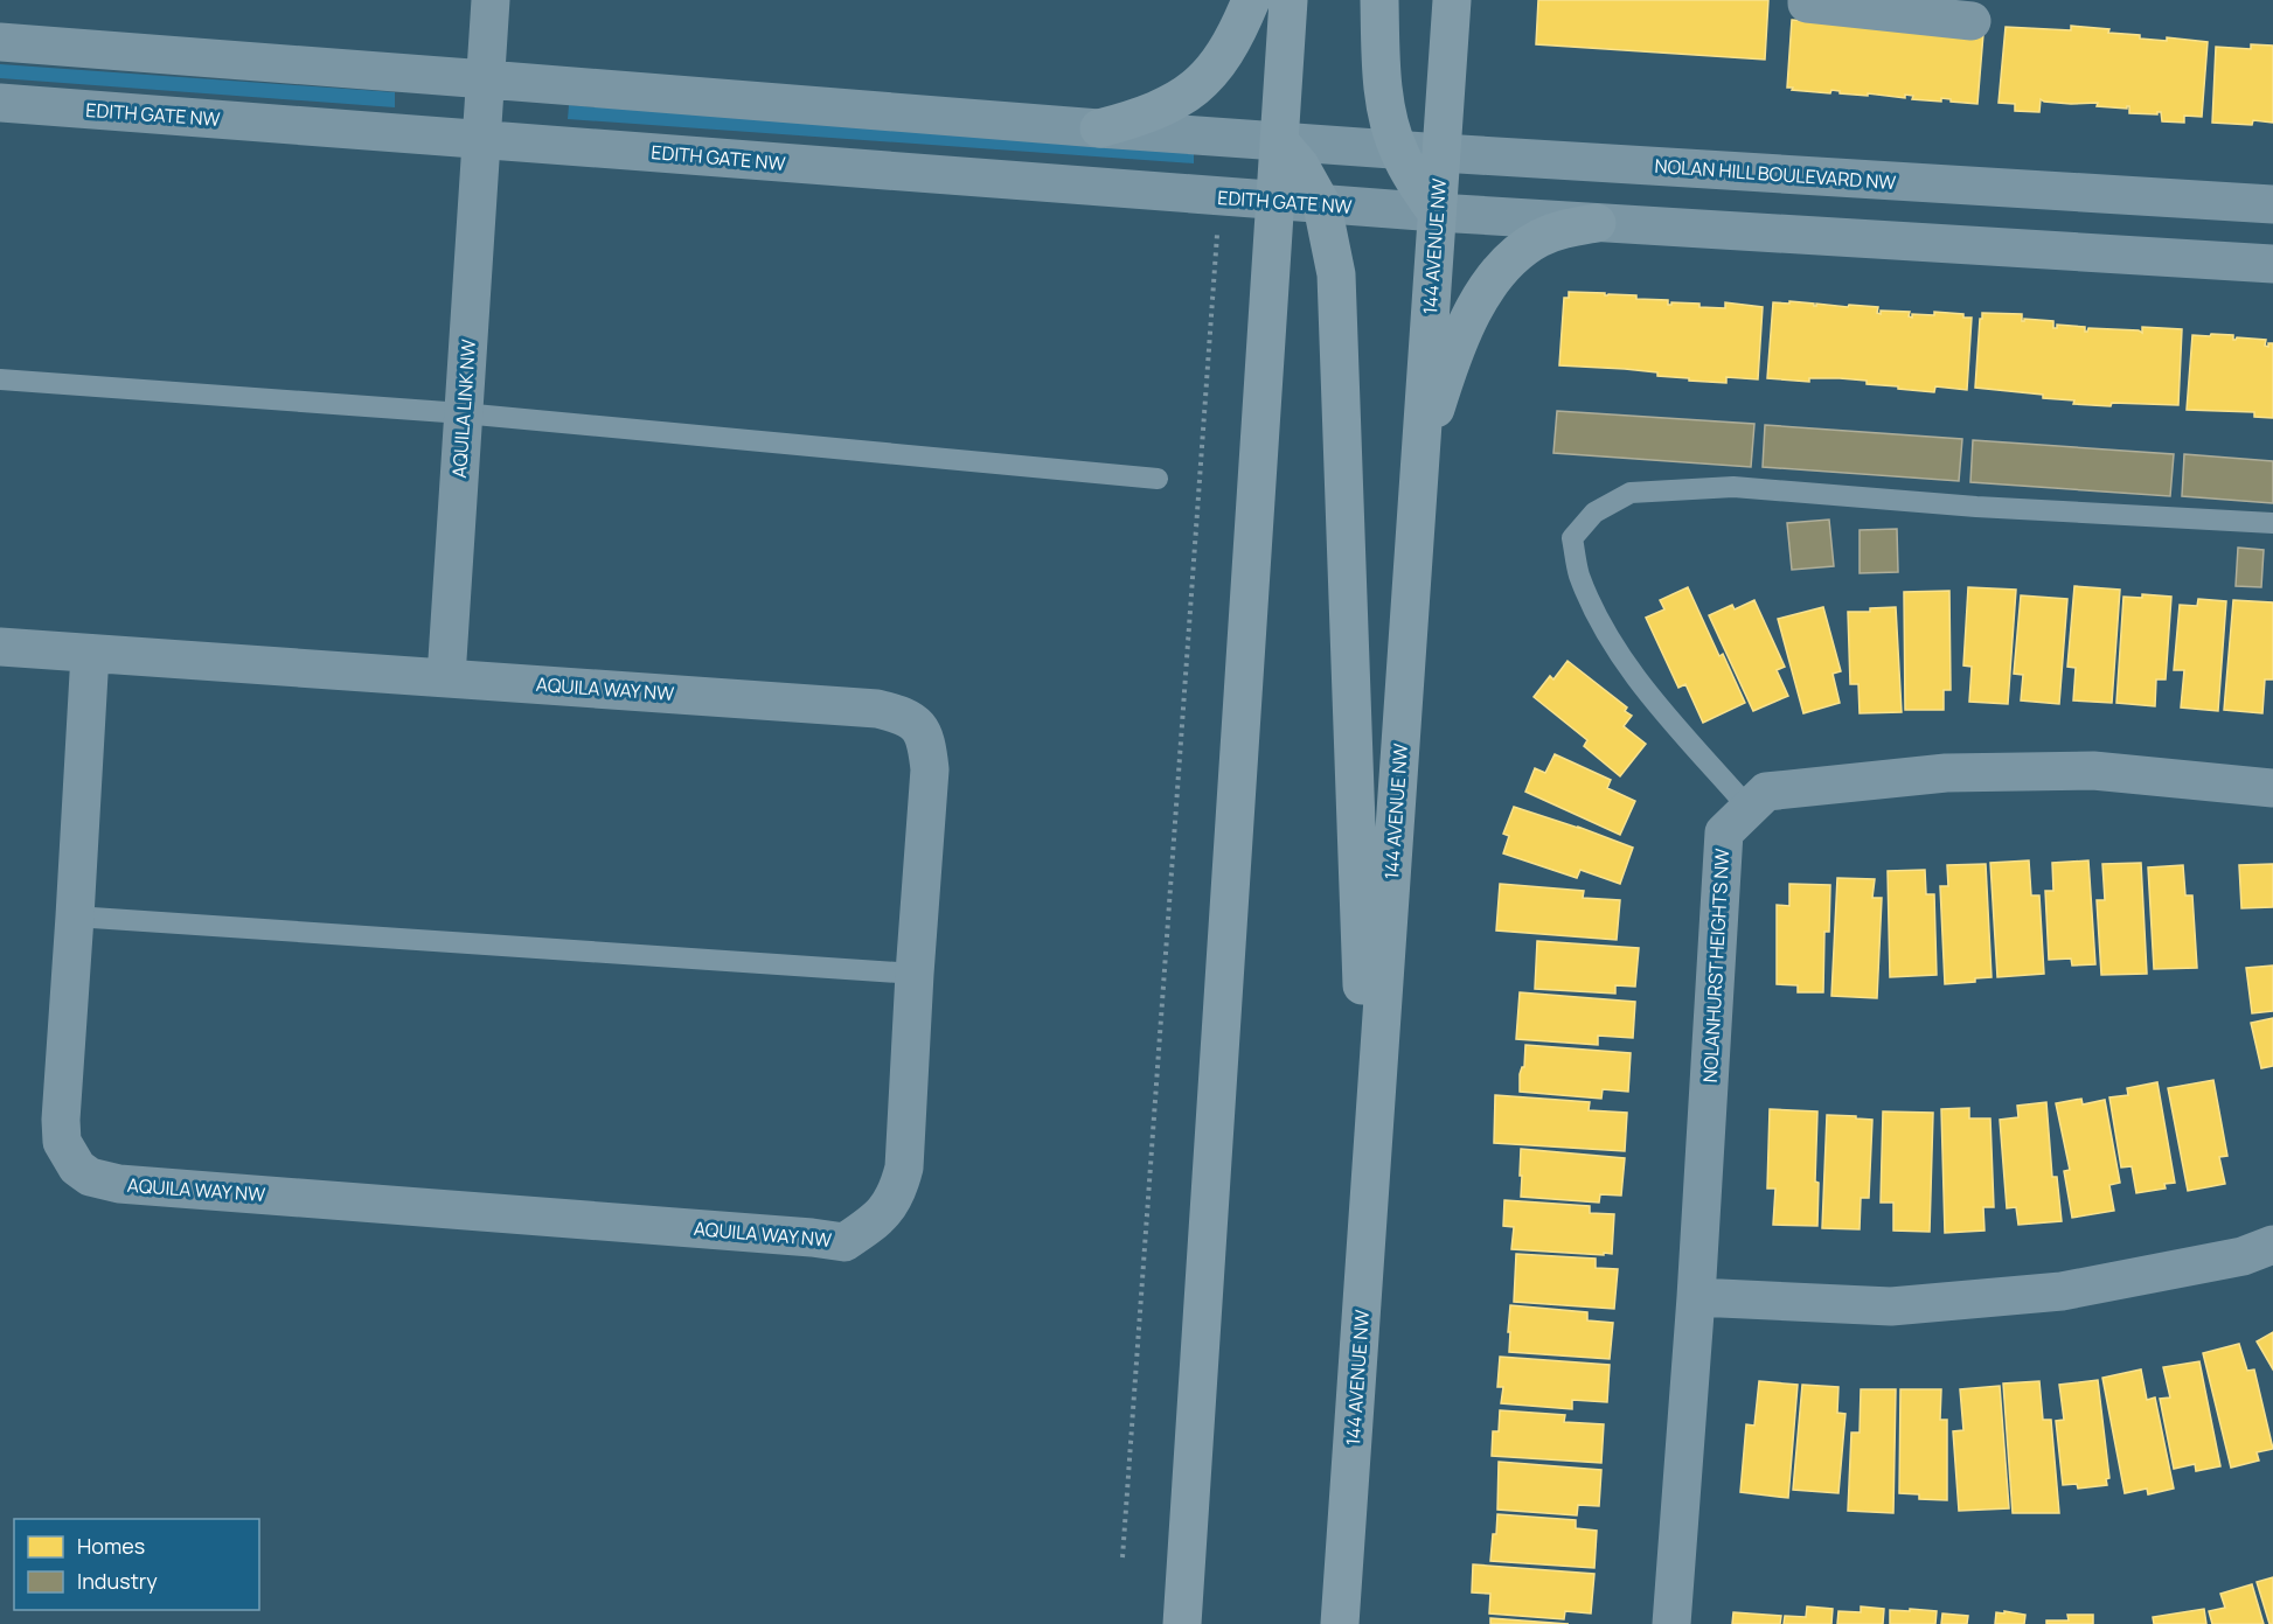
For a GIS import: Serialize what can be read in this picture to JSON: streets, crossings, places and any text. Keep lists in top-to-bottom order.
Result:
{
  "streets": {
    "main road": ["144 AVENUE NW"],
    "street": [
      "EDITH GATE NW",
      "NOLAN HILL BOULEVARD NW",
      "AQUILA LINK NW",
      "AQUILA WAY NW",
      "NOLANHURST HEIGHTS NW"
    ]
  },
  "crossings": [
    ["EDITH GATE NW", "144 AVENUE NW"],
    ["EDITH GATE NW", "AQUILA LINK NW"],
    ["NOLAN HILL BOULEVARD NW", "144 AVENUE NW"],
    ["AQUILA LINK NW", "AQUILA WAY NW"]
  ],
  "legend": ["Homes", "Industry"]
}
